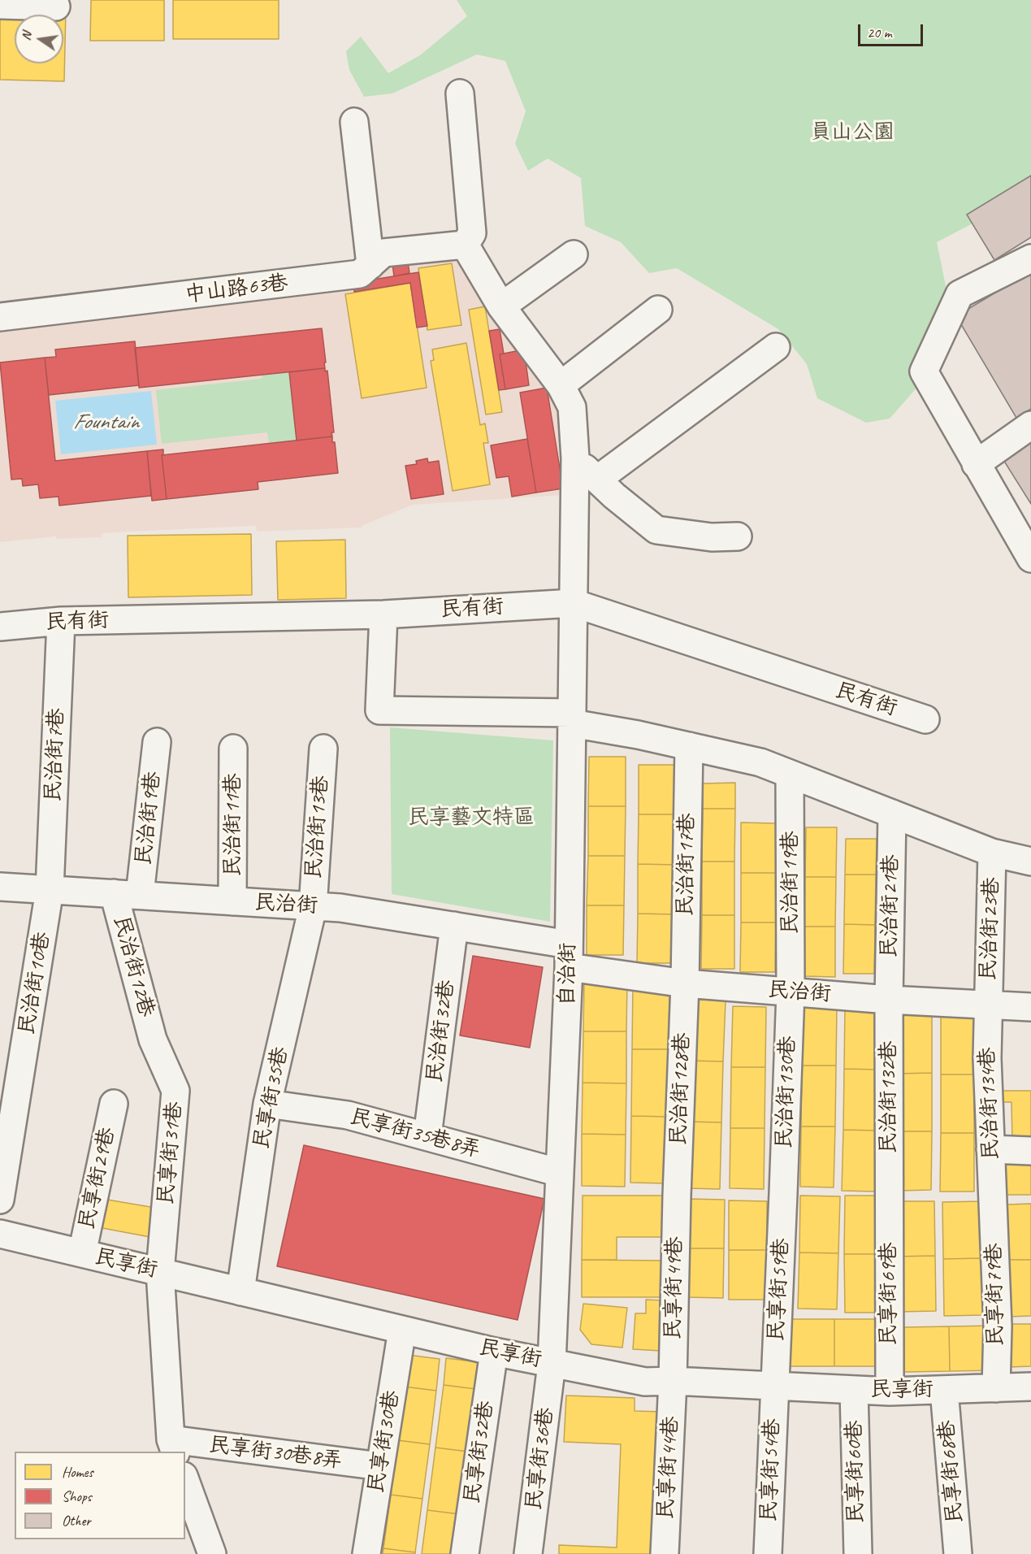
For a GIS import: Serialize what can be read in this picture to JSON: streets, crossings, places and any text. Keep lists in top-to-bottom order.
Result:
{
  "streets": {
    "street": [
      "中山路63巷",
      "民有街",
      "民治街7巷",
      "民治街9巷",
      "民治街11巷",
      "民治街13巷",
      "民治街17巷",
      "民治街19巷",
      "民治街",
      "民治街21巷",
      "民治街23巷",
      "民治街12巷",
      "自治街",
      "民治街10巷",
      "民治街32巷",
      "民治街128巷",
      "民治街130巷",
      "民治街132巷",
      "民享街35巷",
      "民治街134巷",
      "民享街35巷8弄",
      "民享街31巷",
      "民享街29巷",
      "民享街",
      "民享街49巷",
      "民享街59巷",
      "民享街69巷",
      "民享街79巷",
      "民享街30巷",
      "民享街32巷",
      "民享街30巷8弄",
      "民享街36巷",
      "民享街44巷",
      "民享街54巷",
      "民享街60巷",
      "民享街68巷"
    ]
  },
  "crossings": [
    ["中山路63巷", "自治街"],
    ["民有街", "民治街7巷"],
    ["民有街", "自治街"],
    ["民治街7巷", "民治街"],
    ["民治街7巷", "民治街10巷"],
    ["民治街9巷", "民治街"],
    ["民治街9巷", "民治街12巷"],
    ["民治街11巷", "民治街"],
    ["民治街13巷", "民治街"],
    ["民治街13巷", "民享街35巷"],
    ["民治街17巷", "民治街"],
    ["民治街17巷", "民治街128巷"],
    ["民治街19巷", "民治街"],
    ["民治街19巷", "民治街130巷"],
    ["民治街", "民治街21巷"],
    ["民治街", "民治街23巷"],
    ["民治街", "民治街12巷"],
    ["民治街", "自治街"],
    ["民治街", "民治街10巷"],
    ["民治街", "民治街32巷"],
    ["民治街", "民治街128巷"],
    ["民治街", "民治街130巷"],
    ["民治街", "民治街132巷"],
    ["民治街", "民享街35巷"],
    ["民治街", "民治街134巷"],
    ["民治街21巷", "民治街132巷"],
    ["民治街23巷", "民治街134巷"],
    ["民治街12巷", "民享街31巷"],
    ["自治街", "民享街35巷8弄"],
    ["自治街", "民享街"],
    ["自治街", "民享街36巷"],
    ["民治街32巷", "民享街35巷8弄"],
    ["民治街128巷", "民享街49巷"],
    ["民治街130巷", "民享街59巷"],
    ["民治街132巷", "民享街69巷"],
    ["民享街35巷", "民享街35巷8弄"],
    ["民享街35巷", "民享街"],
    ["民治街134巷", "民享街79巷"],
    ["民享街31巷", "民享街"],
    ["民享街31巷", "民享街30巷8弄"],
    ["民享街29巷", "民享街"],
    ["民享街", "民享街49巷"],
    ["民享街", "民享街59巷"],
    ["民享街", "民享街69巷"],
    ["民享街", "民享街79巷"],
    ["民享街", "民享街30巷"],
    ["民享街", "民享街32巷"],
    ["民享街", "民享街36巷"],
    ["民享街", "民享街44巷"],
    ["民享街", "民享街54巷"],
    ["民享街", "民享街60巷"],
    ["民享街", "民享街68巷"],
    ["民享街49巷", "民享街44巷"],
    ["民享街59巷", "民享街54巷"],
    ["民享街30巷", "民享街30巷8弄"]
  ],
  "water": ["Fountain"],
  "parks": ["員山公園", "民享藝文特區"],
  "legend": ["Homes", "Shops", "Other"],
  "scale_bar": "20 m",
  "north": "left"
}
